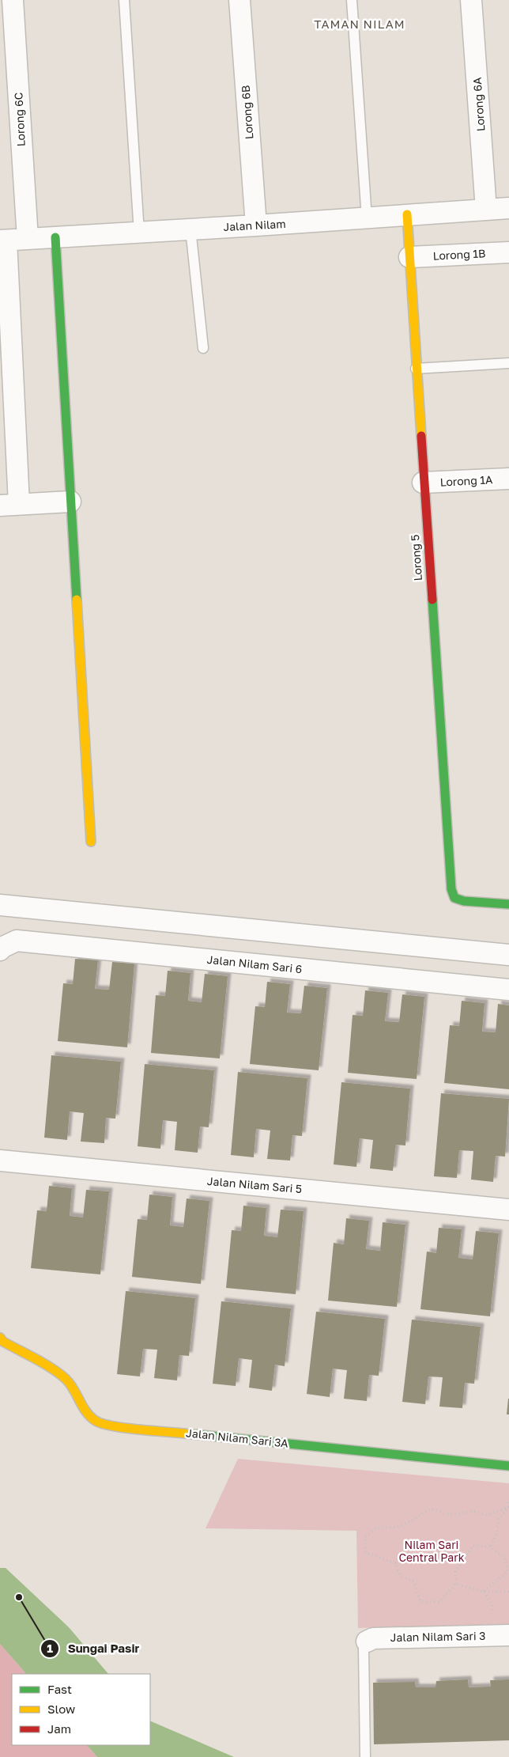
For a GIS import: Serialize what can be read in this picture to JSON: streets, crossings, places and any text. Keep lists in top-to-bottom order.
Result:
{
  "streets": {
    "street": [
      "Lorong 6A",
      "Lorong 6B",
      "Lorong 6C",
      "Jalan Nilam",
      "Lorong 1B",
      "Lorong 1A",
      "Lorong 5",
      "Jalan Nilam Sari 6",
      "Jalan Nilam Sari 5",
      "Jalan Nilam Sari 3A",
      "Jalan Nilam Sari 3"
    ]
  },
  "crossings": [
    ["Lorong 6A", "Jalan Nilam"],
    ["Lorong 6B", "Jalan Nilam"],
    ["Lorong 6C", "Jalan Nilam"],
    ["Jalan Nilam", "Lorong 5"],
    ["Lorong 1B", "Lorong 5"],
    ["Lorong 1A", "Lorong 5"]
  ],
  "districts": ["TAMAN NILAM"],
  "parks": ["Nilam Sari Central Park"],
  "places": ["Sungai Pasir"],
  "legend": ["Fast", "Slow", "Jam"]
}
